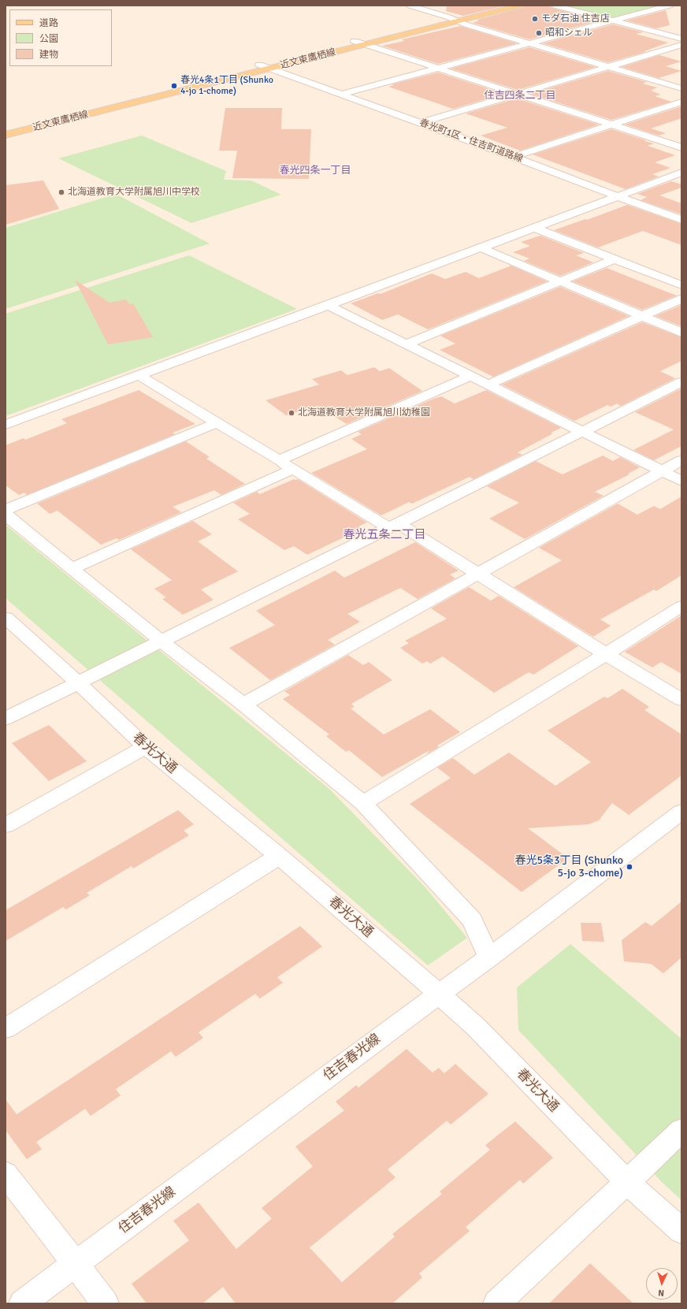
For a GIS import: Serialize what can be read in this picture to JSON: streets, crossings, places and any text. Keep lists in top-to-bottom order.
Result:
{
  "streets": {
    "main road": ["近文東鷹栖線"],
    "street": ["春光町1区・住吉町道路線", "春光大通", "住吉春光線"]
  },
  "crossings": [
    ["近文東鷹栖線", "春光町1区・住吉町道路線"],
    ["春光大通", "住吉春光線"]
  ],
  "districts": ["住吉四条二丁目", "春光四条一丁目", "春光五条二丁目"],
  "places": [
    "モダ石油 住吉店",
    "昭和シェル",
    "春光4条1丁目 (Shunko 4-jo 1-chome)",
    "北海道教育大学附属旭川中学校",
    "北海道教育大学附属旭川幼稚園",
    "春光5条3丁目 (Shunko 5-jo 3-chome)"
  ],
  "legend": ["道路", "公園", "建物"],
  "north": "bottom"
}
